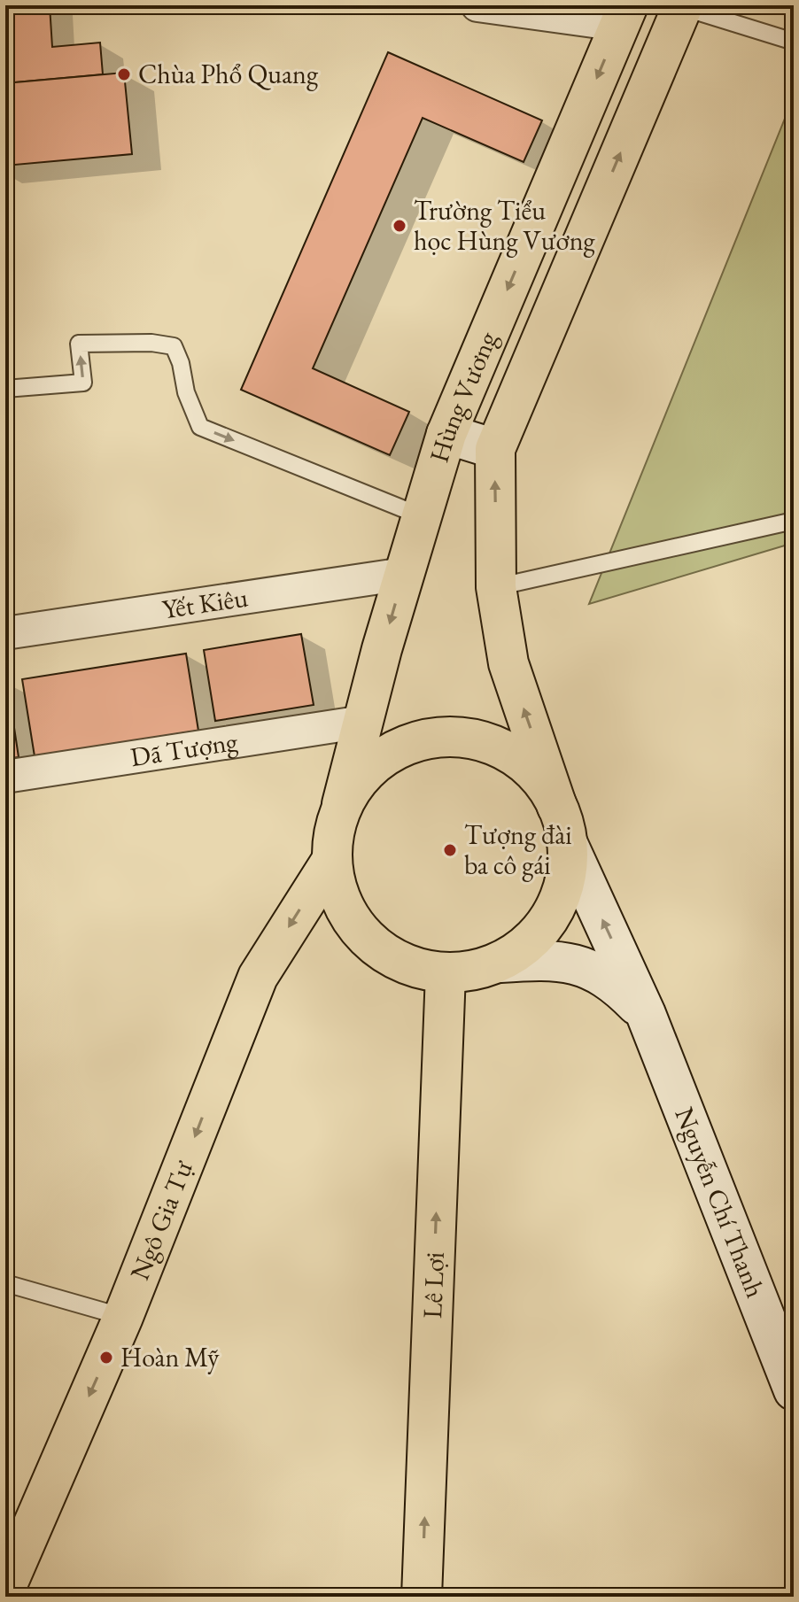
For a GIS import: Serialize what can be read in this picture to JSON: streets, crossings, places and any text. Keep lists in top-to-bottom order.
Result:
{
  "streets": {
    "main road": [
      "Hùng Vương",
      "Nguyễn Chí Thanh",
      "Ngô Gia Tự",
      "Lê Lợi"
    ],
    "street": ["Yết Kiêu", "Dã Tượng"]
  },
  "crossings": [
    ["Hùng Vương", "Yết Kiêu"],
    ["Hùng Vương", "Dã Tượng"],
    ["Hùng Vương", "Nguyễn Chí Thanh"],
    ["Hùng Vương", "Ngô Gia Tự"],
    ["Hùng Vương", "Lê Lợi"],
    ["Nguyễn Chí Thanh", "Ngô Gia Tự"],
    ["Nguyễn Chí Thanh", "Lê Lợi"],
    ["Ngô Gia Tự", "Lê Lợi"]
  ],
  "one_way": ["Ngô Gia Tự", "Lê Lợi"],
  "places": [
    "Chùa Phổ Quang",
    "Trường Tiểu học Hùng Vương",
    "Tượng đài ba cô gái",
    "Hoàn Mỹ"
  ]
}
